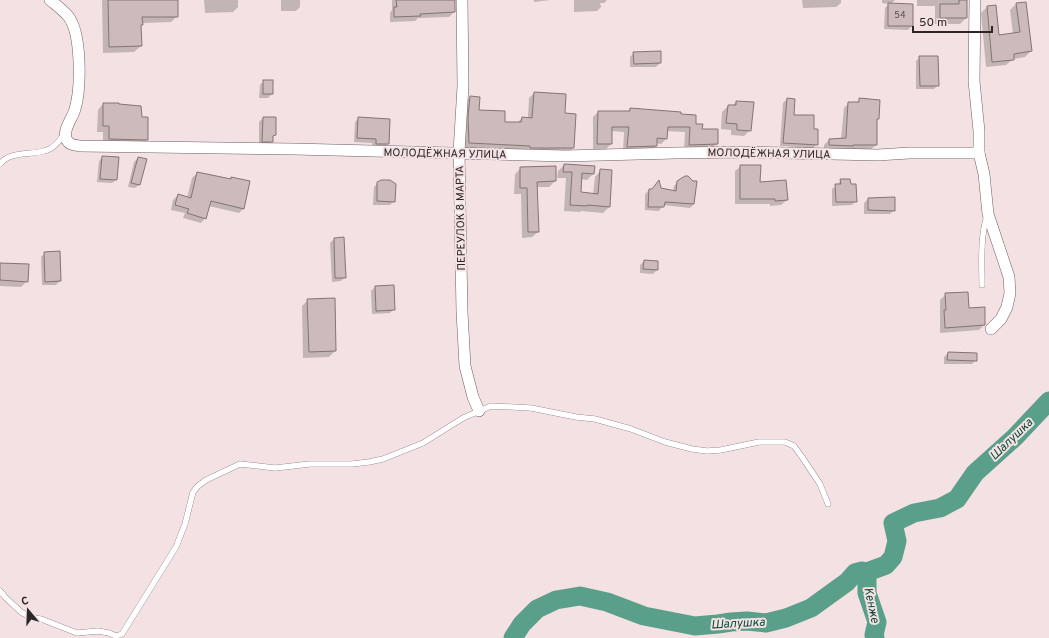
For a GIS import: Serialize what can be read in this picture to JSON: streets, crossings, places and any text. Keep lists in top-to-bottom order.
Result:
{
  "streets": {
    "street": ["МОЛОДЁЖНАЯ УЛИЦА", "ПЕРЕУЛОК 8 МАРТА"]
  },
  "crossings": [
    ["МОЛОДЁЖНАЯ УЛИЦА", "ПЕРЕУЛОК 8 МАРТА"]
  ],
  "water": ["Шалушка", "Кенже"],
  "house_numbers": ["54"],
  "scale_bar": "50 m",
  "north": "top"
}
